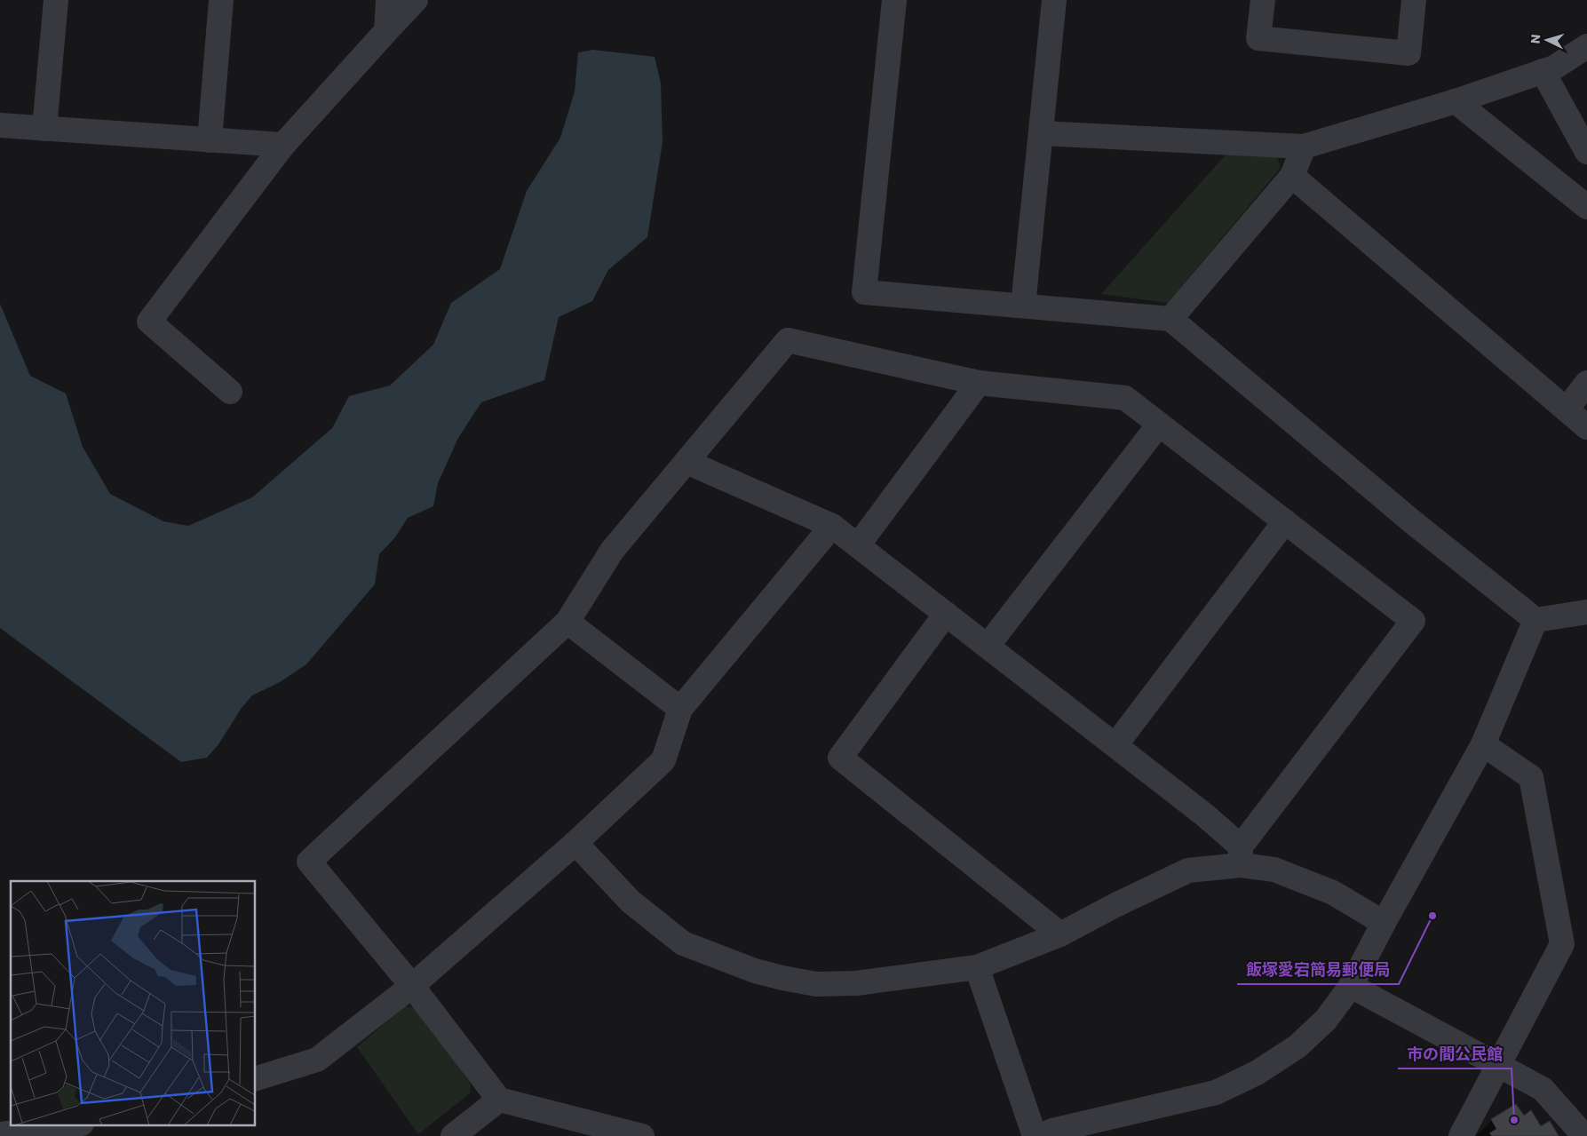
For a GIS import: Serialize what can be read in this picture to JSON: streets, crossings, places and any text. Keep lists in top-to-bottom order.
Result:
{
  "places": ["飯塚愛宕簡易郵便局", "市の間公民館"],
  "north": "left"
}
